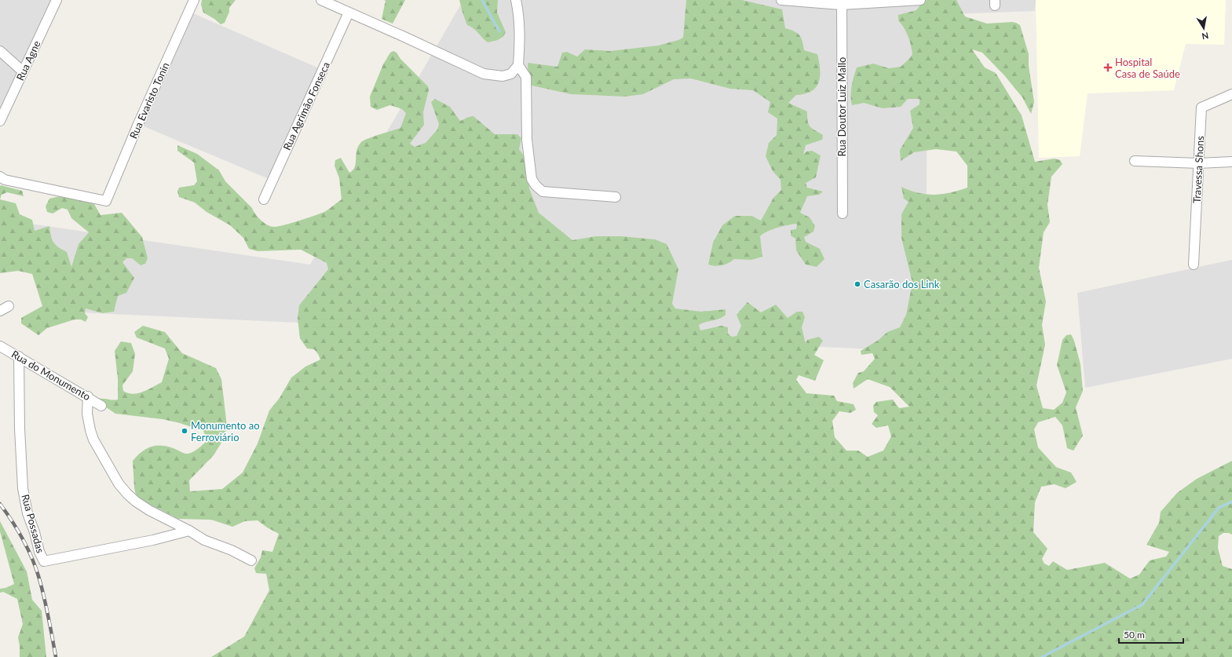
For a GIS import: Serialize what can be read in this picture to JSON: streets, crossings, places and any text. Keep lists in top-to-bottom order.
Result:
{
  "streets": {
    "street": [
      "Rua Agne",
      "Rua Evaristo Tonin",
      "Rua Agrimão Fonseca",
      "Rua Doutor Luiz Mallo",
      "Travessa Shons",
      "Rua do Monumento",
      "Rua Possadas"
    ]
  },
  "crossings": [
    ["Rua do Monumento", "Rua Possadas"]
  ],
  "places": {
    "health": ["Hospital Casa de Saúde"],
    "other": ["Casarão dos Link", "Monumento ao Ferroviário"]
  },
  "scale_bar": "50 m",
  "north": "bottom"
}
